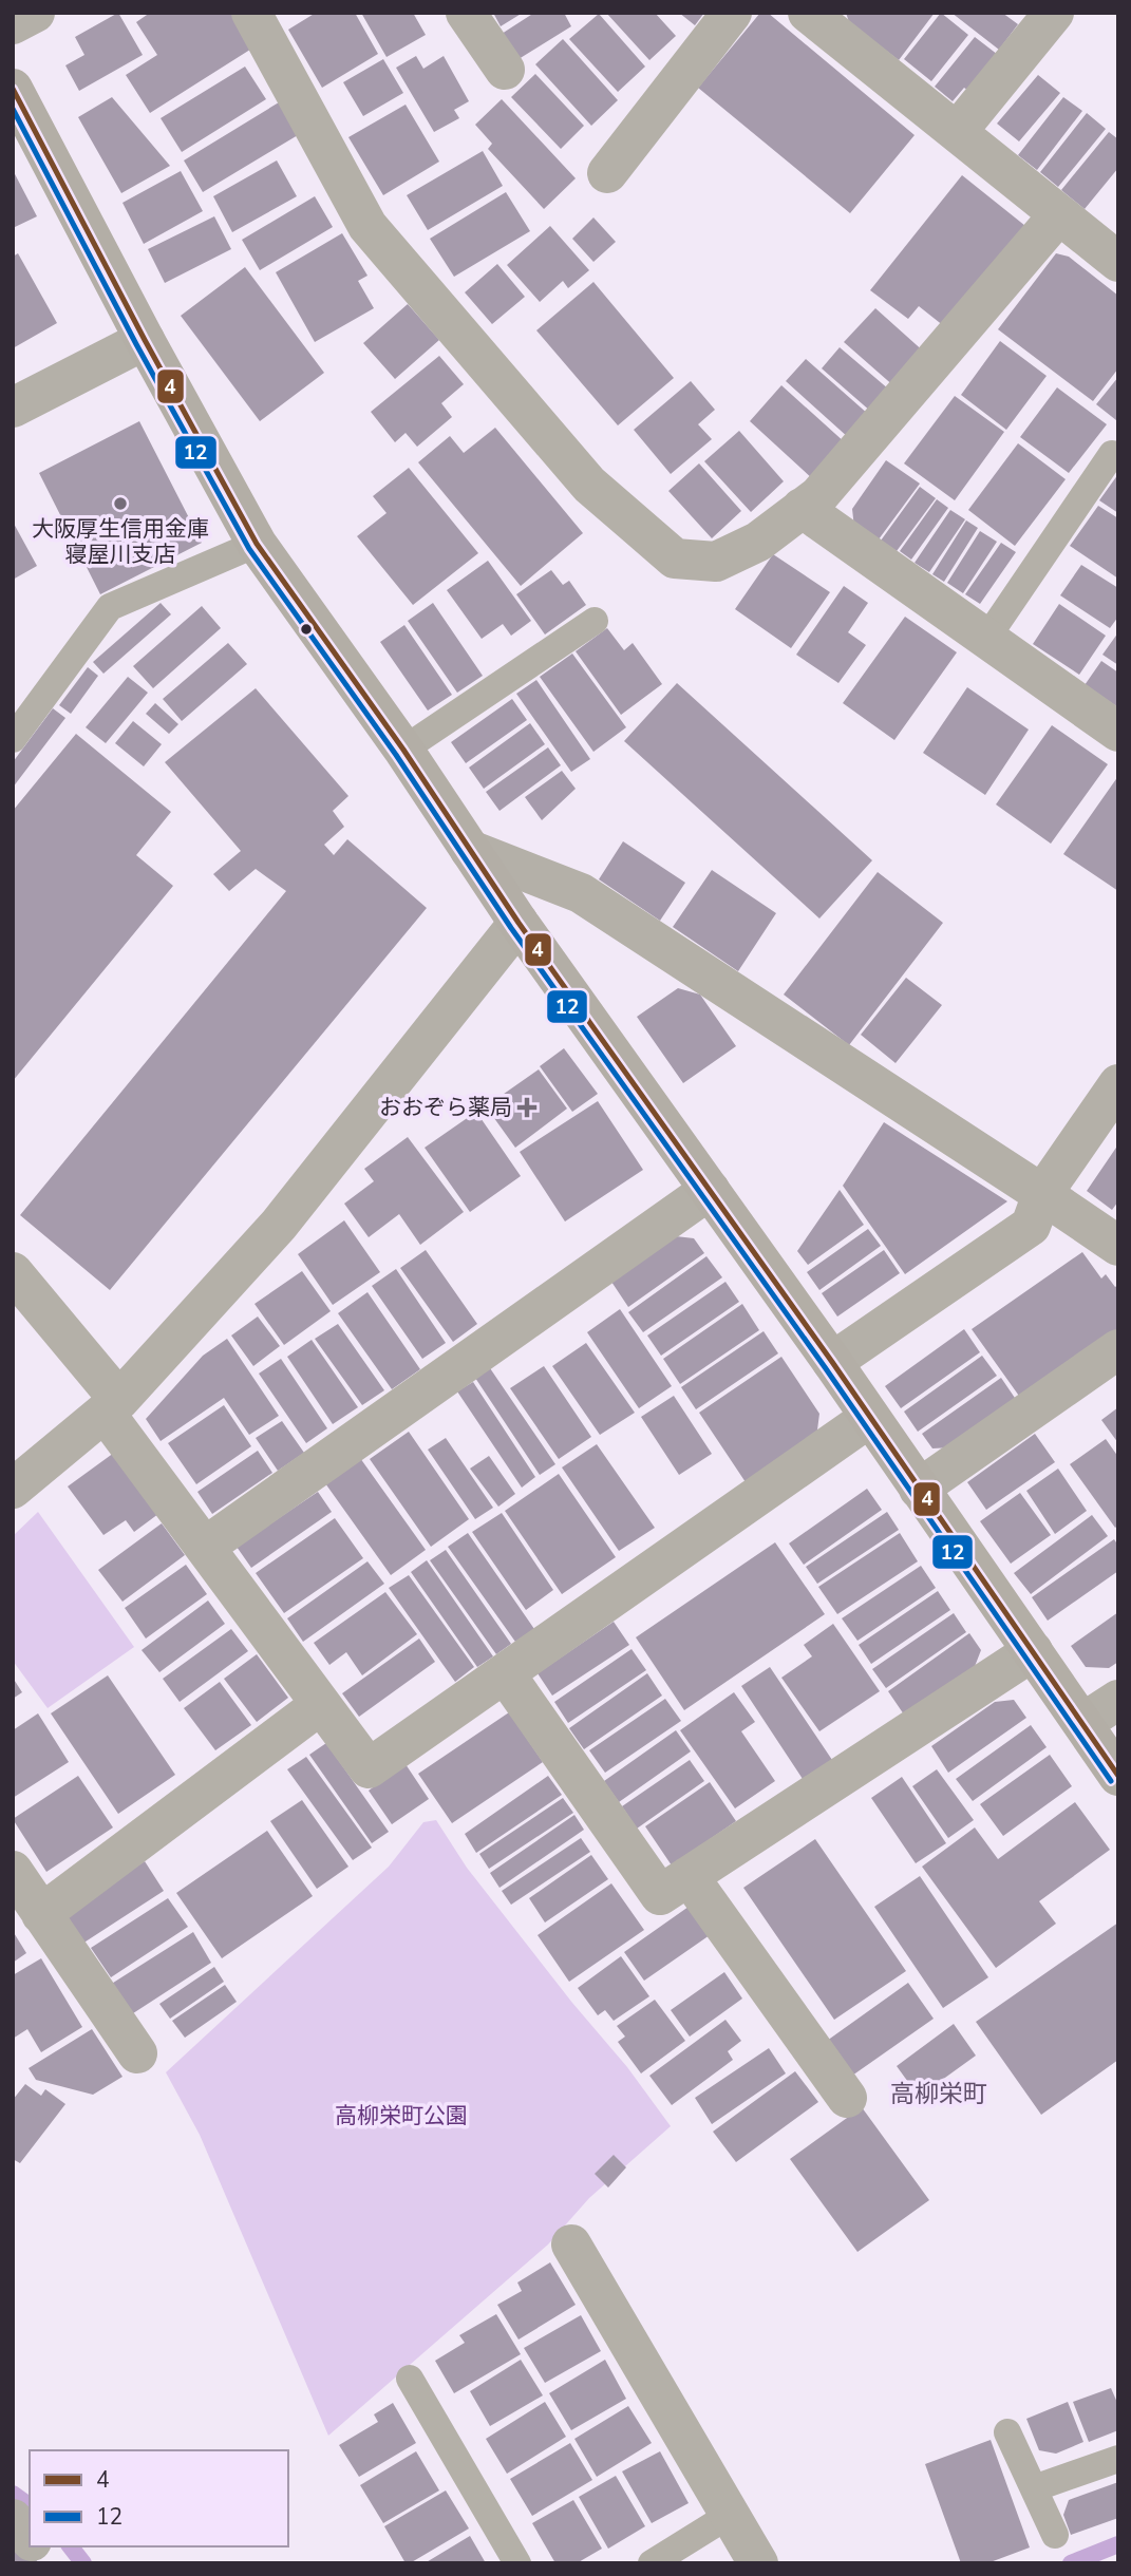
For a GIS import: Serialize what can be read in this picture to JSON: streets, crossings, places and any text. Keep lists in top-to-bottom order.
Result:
{
  "districts": ["高柳栄町"],
  "parks": ["高柳栄町公園"],
  "places": {
    "other": ["大阪厚生信用金庫 寝屋川支店"],
    "health": ["おおぞら薬局"]
  },
  "lines": ["transit line 4", "transit line 12"],
  "legend": ["4", "12"]
}
